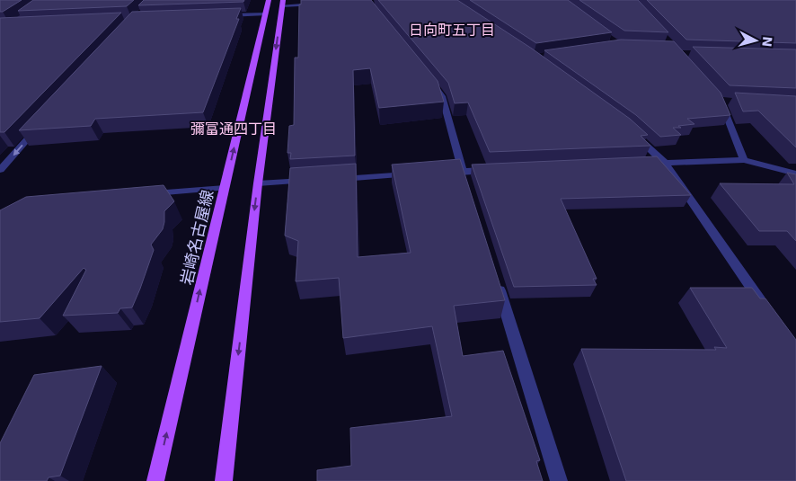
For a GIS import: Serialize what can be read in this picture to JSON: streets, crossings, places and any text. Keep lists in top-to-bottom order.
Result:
{
  "streets": {
    "main road": ["岩崎名古屋線"]
  },
  "districts": ["日向町五丁目", "彌富通四丁目"],
  "north": "right"
}
